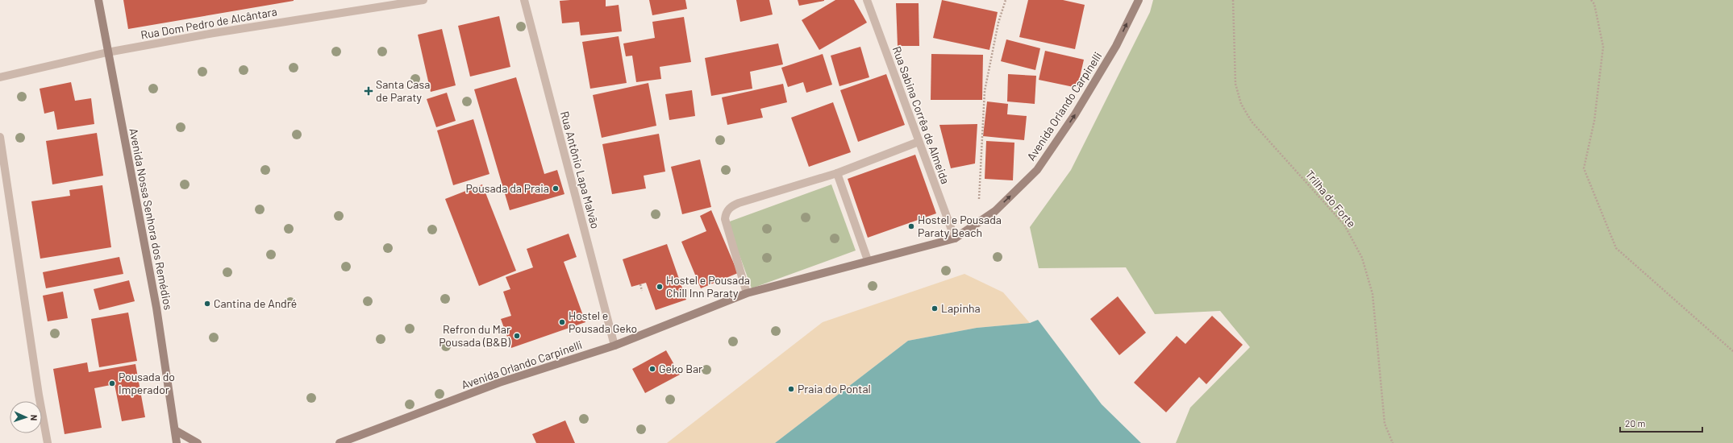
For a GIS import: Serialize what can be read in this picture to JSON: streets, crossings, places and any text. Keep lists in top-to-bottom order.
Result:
{
  "streets": {
    "street": [
      "Rua Dom Pedro de Alcântara",
      "Avenida Orlando Carpinelli",
      "Rua Sabina Corrêa de Almeida",
      "Rua Antônio Lapa Malvão",
      "Avenida Nossa Senhora dos Remédios"
    ],
    "path": ["Trilha do Forte"]
  },
  "crossings": [
    ["Rua Dom Pedro de Alcântara", "Avenida Nossa Senhora dos Remédios"],
    ["Avenida Orlando Carpinelli", "Rua Sabina Corrêa de Almeida"],
    ["Avenida Orlando Carpinelli", "Rua Antônio Lapa Malvão"]
  ],
  "places": {
    "health": ["Santa Casa de Paraty"],
    "other": [
      "Pousada da Praia",
      "Hostel e Pousada Paraty Beach",
      "Hostel e Pousada Chill Inn Paraty",
      "Cantina de André",
      "Lapinha",
      "Hostel e Pousada Geko",
      "Refron du Mar Pousada (B&B)",
      "Geko Bar",
      "Pousada do Imperador",
      "Praia do Pontal"
    ]
  },
  "scale_bar": "20 m",
  "north": "right"
}
